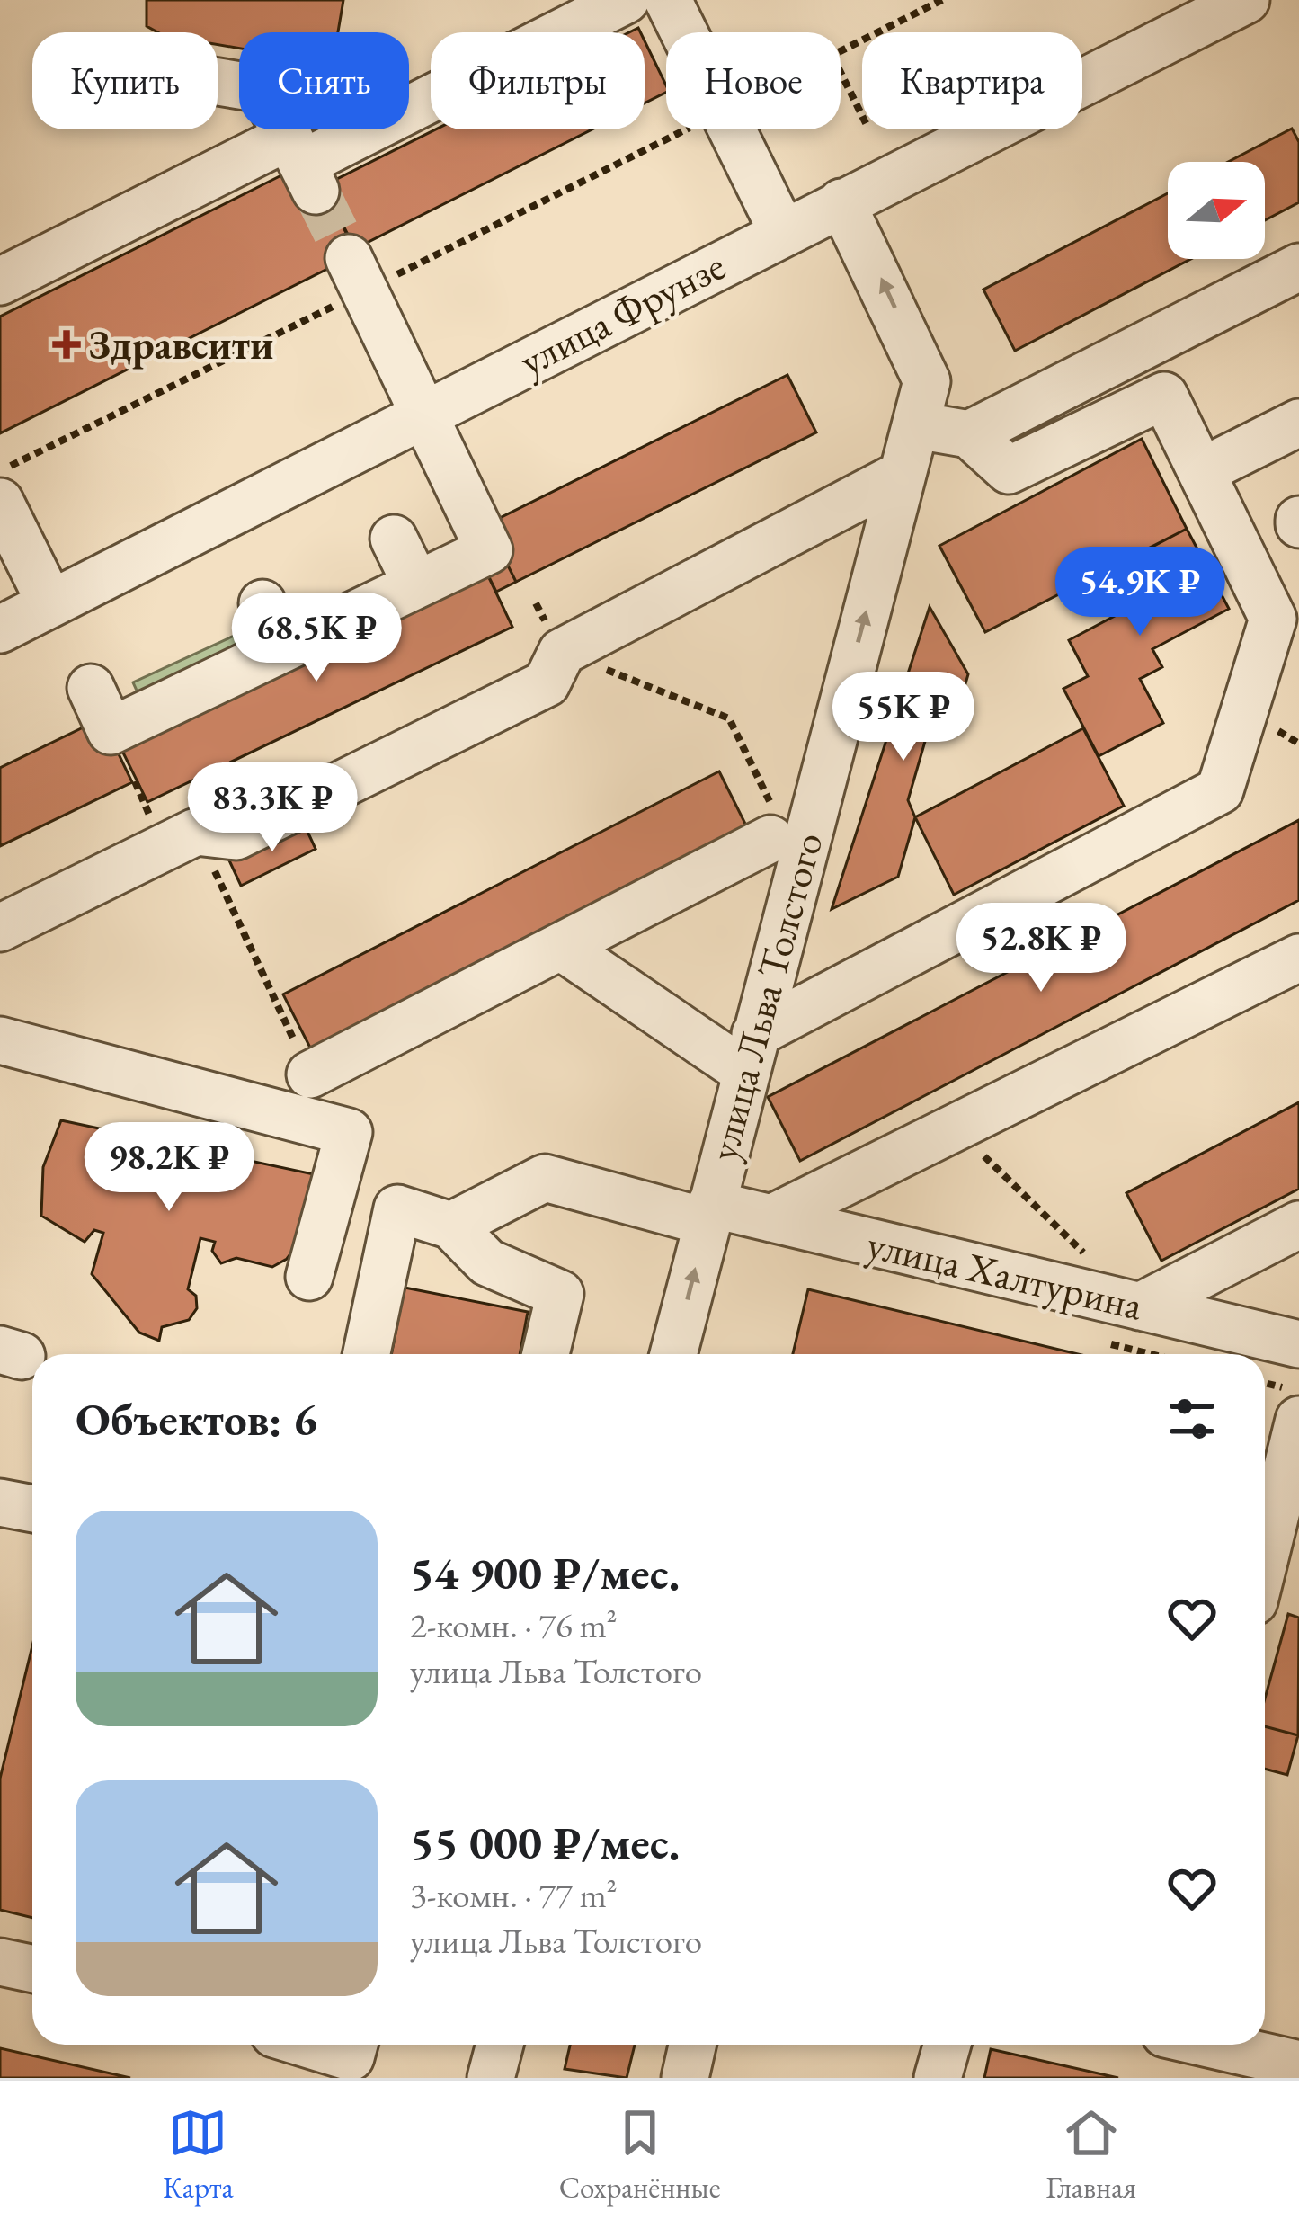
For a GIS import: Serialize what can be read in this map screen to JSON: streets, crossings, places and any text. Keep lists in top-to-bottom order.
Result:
{
  "streets": {
    "street": ["улица Фрунзе", "улица Льва Толстого", "улица Халтурина"]
  },
  "crossings": [
    ["улица Фрунзе", "улица Льва Толстого"],
    ["улица Льва Толстого", "улица Халтурина"]
  ],
  "one_way": ["улица Льва Толстого"],
  "places": {
    "health": ["Здравсити"]
  },
  "north": "right",
  "page": {
    "chip": [
      "Купить",
      "Снять",
      "Фильтры",
      "Новое",
      "Квартира"
    ],
    "price": [
      "54.9K ₽",
      "68.5K ₽",
      "55K ₽",
      "83.3K ₽",
      "52.8K ₽",
      "98.2K ₽"
    ],
    "heading": "Объектов: 6",
    "list": [
      {
        "name": "54 900 ₽/мес.",
        "note": "2-комн. · 76 m² · улица Льва Толстого"
      },
      {
        "name": "55 000 ₽/мес.",
        "note": "3-комн. · 77 m² · улица Льва Толстого"
      }
    ],
    "tabs": ["Карта", "Сохранённые", "Главная"]
  }
}
